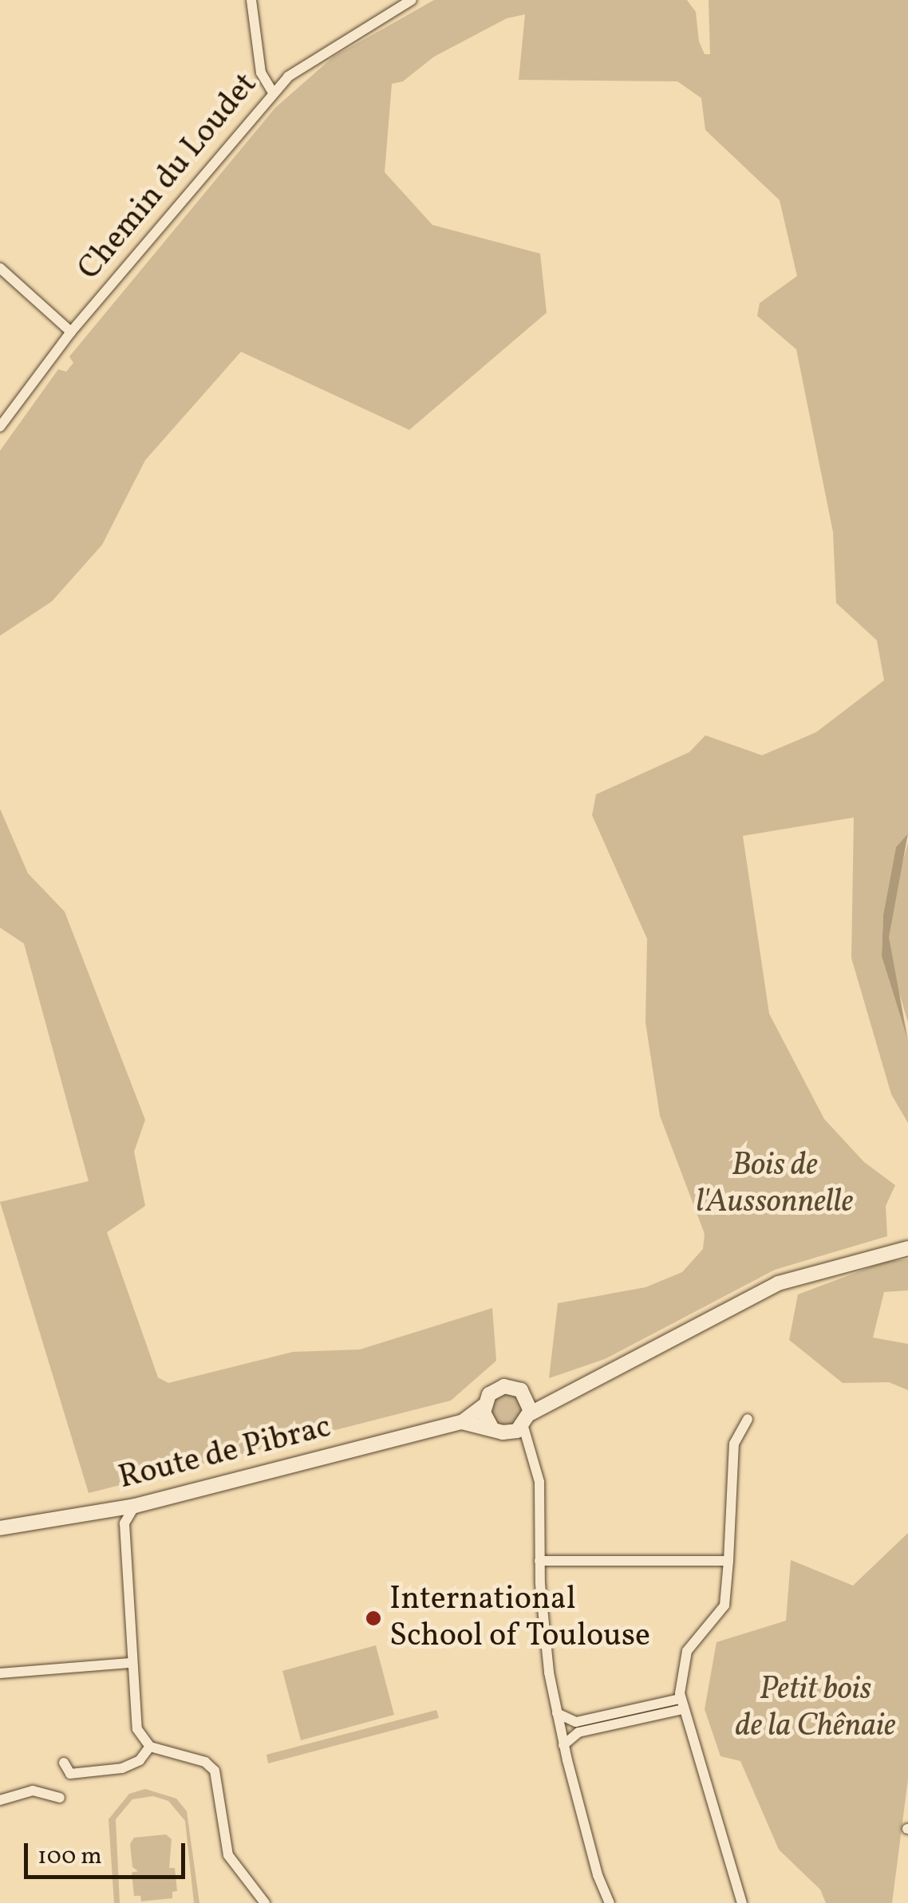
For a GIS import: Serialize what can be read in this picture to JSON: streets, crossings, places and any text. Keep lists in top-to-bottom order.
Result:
{
  "streets": {
    "main road": ["Route de Pibrac"],
    "street": ["Chemin du Loudet"]
  },
  "parks": ["Bois de l'Aussonnelle", "Petit bois de la Chênaie"],
  "places": ["International School of Toulouse"],
  "scale_bar": "100 m"
}
